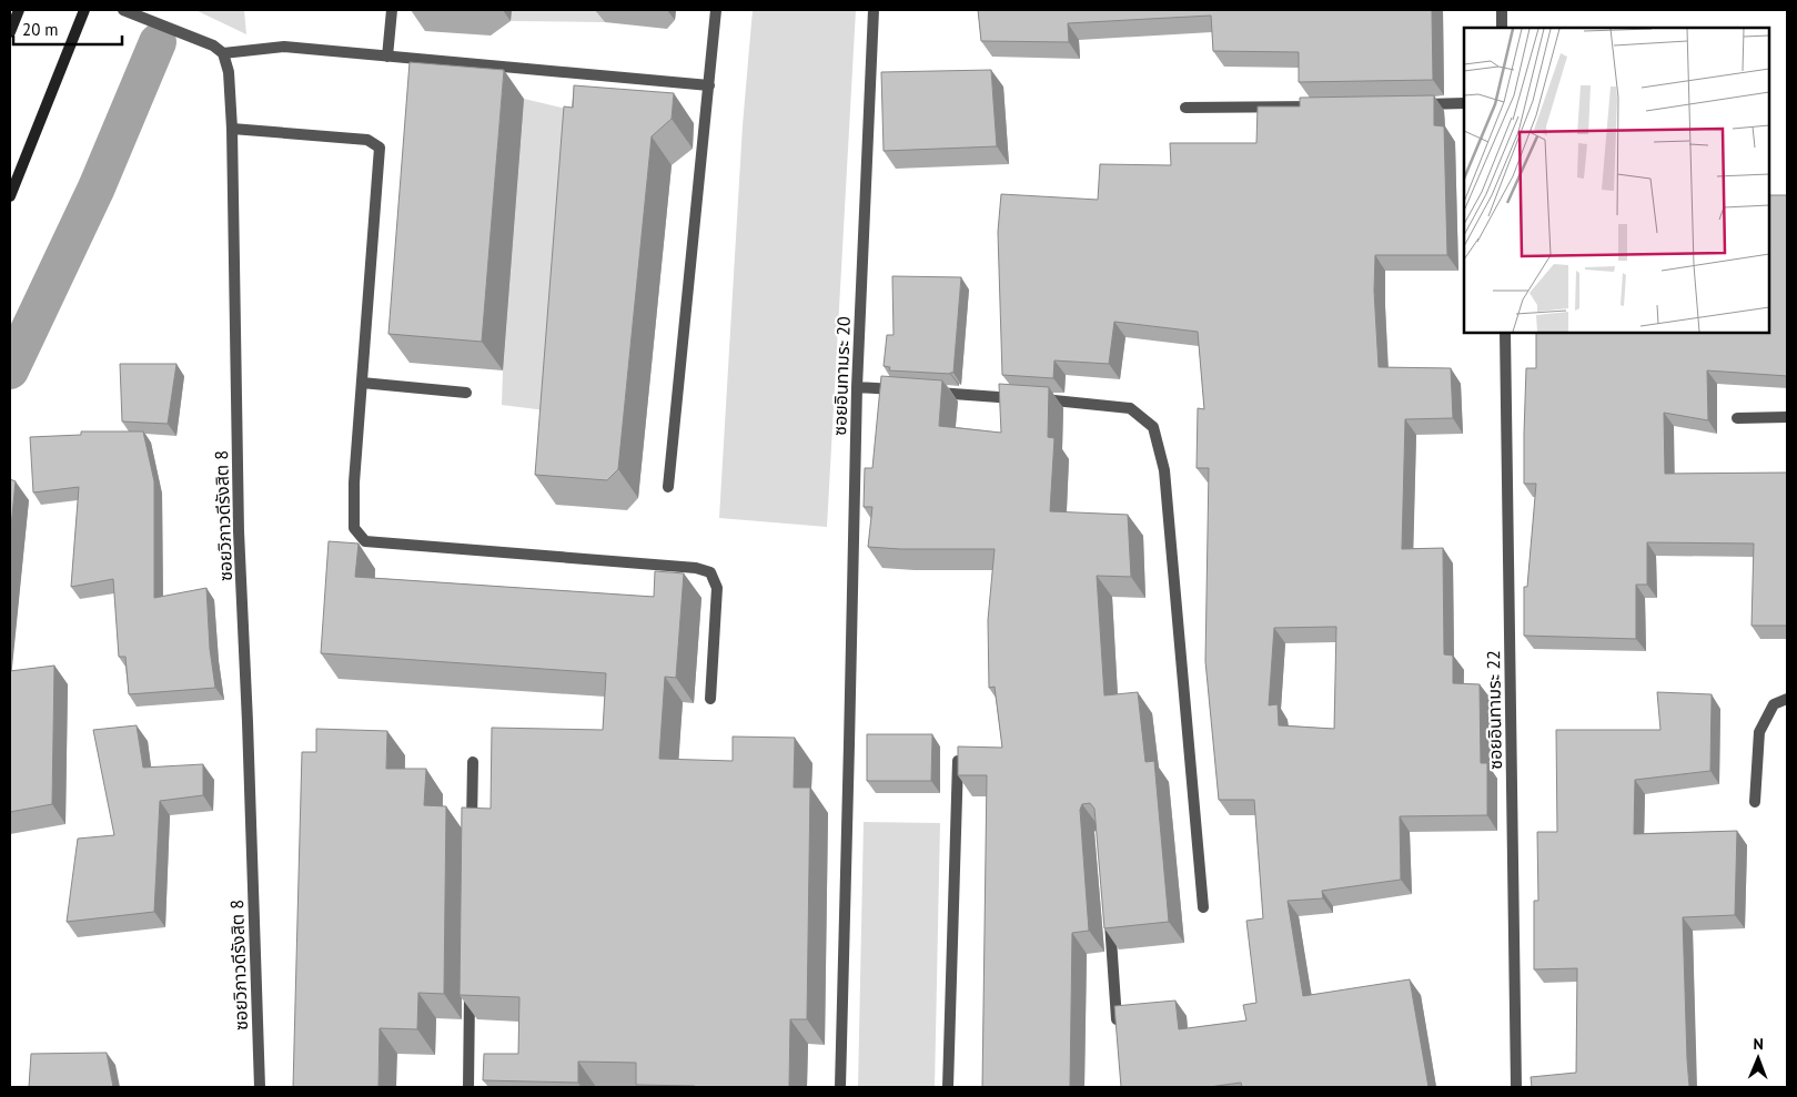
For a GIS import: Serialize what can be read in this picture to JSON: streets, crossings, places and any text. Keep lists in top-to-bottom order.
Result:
{
  "streets": {
    "street": ["ซอยอินทามระ 20", "ซอยวิภาวดีรังสิต 8", "ซอยอินทามระ 22"]
  },
  "scale_bar": "20 m",
  "north": "top"
}
